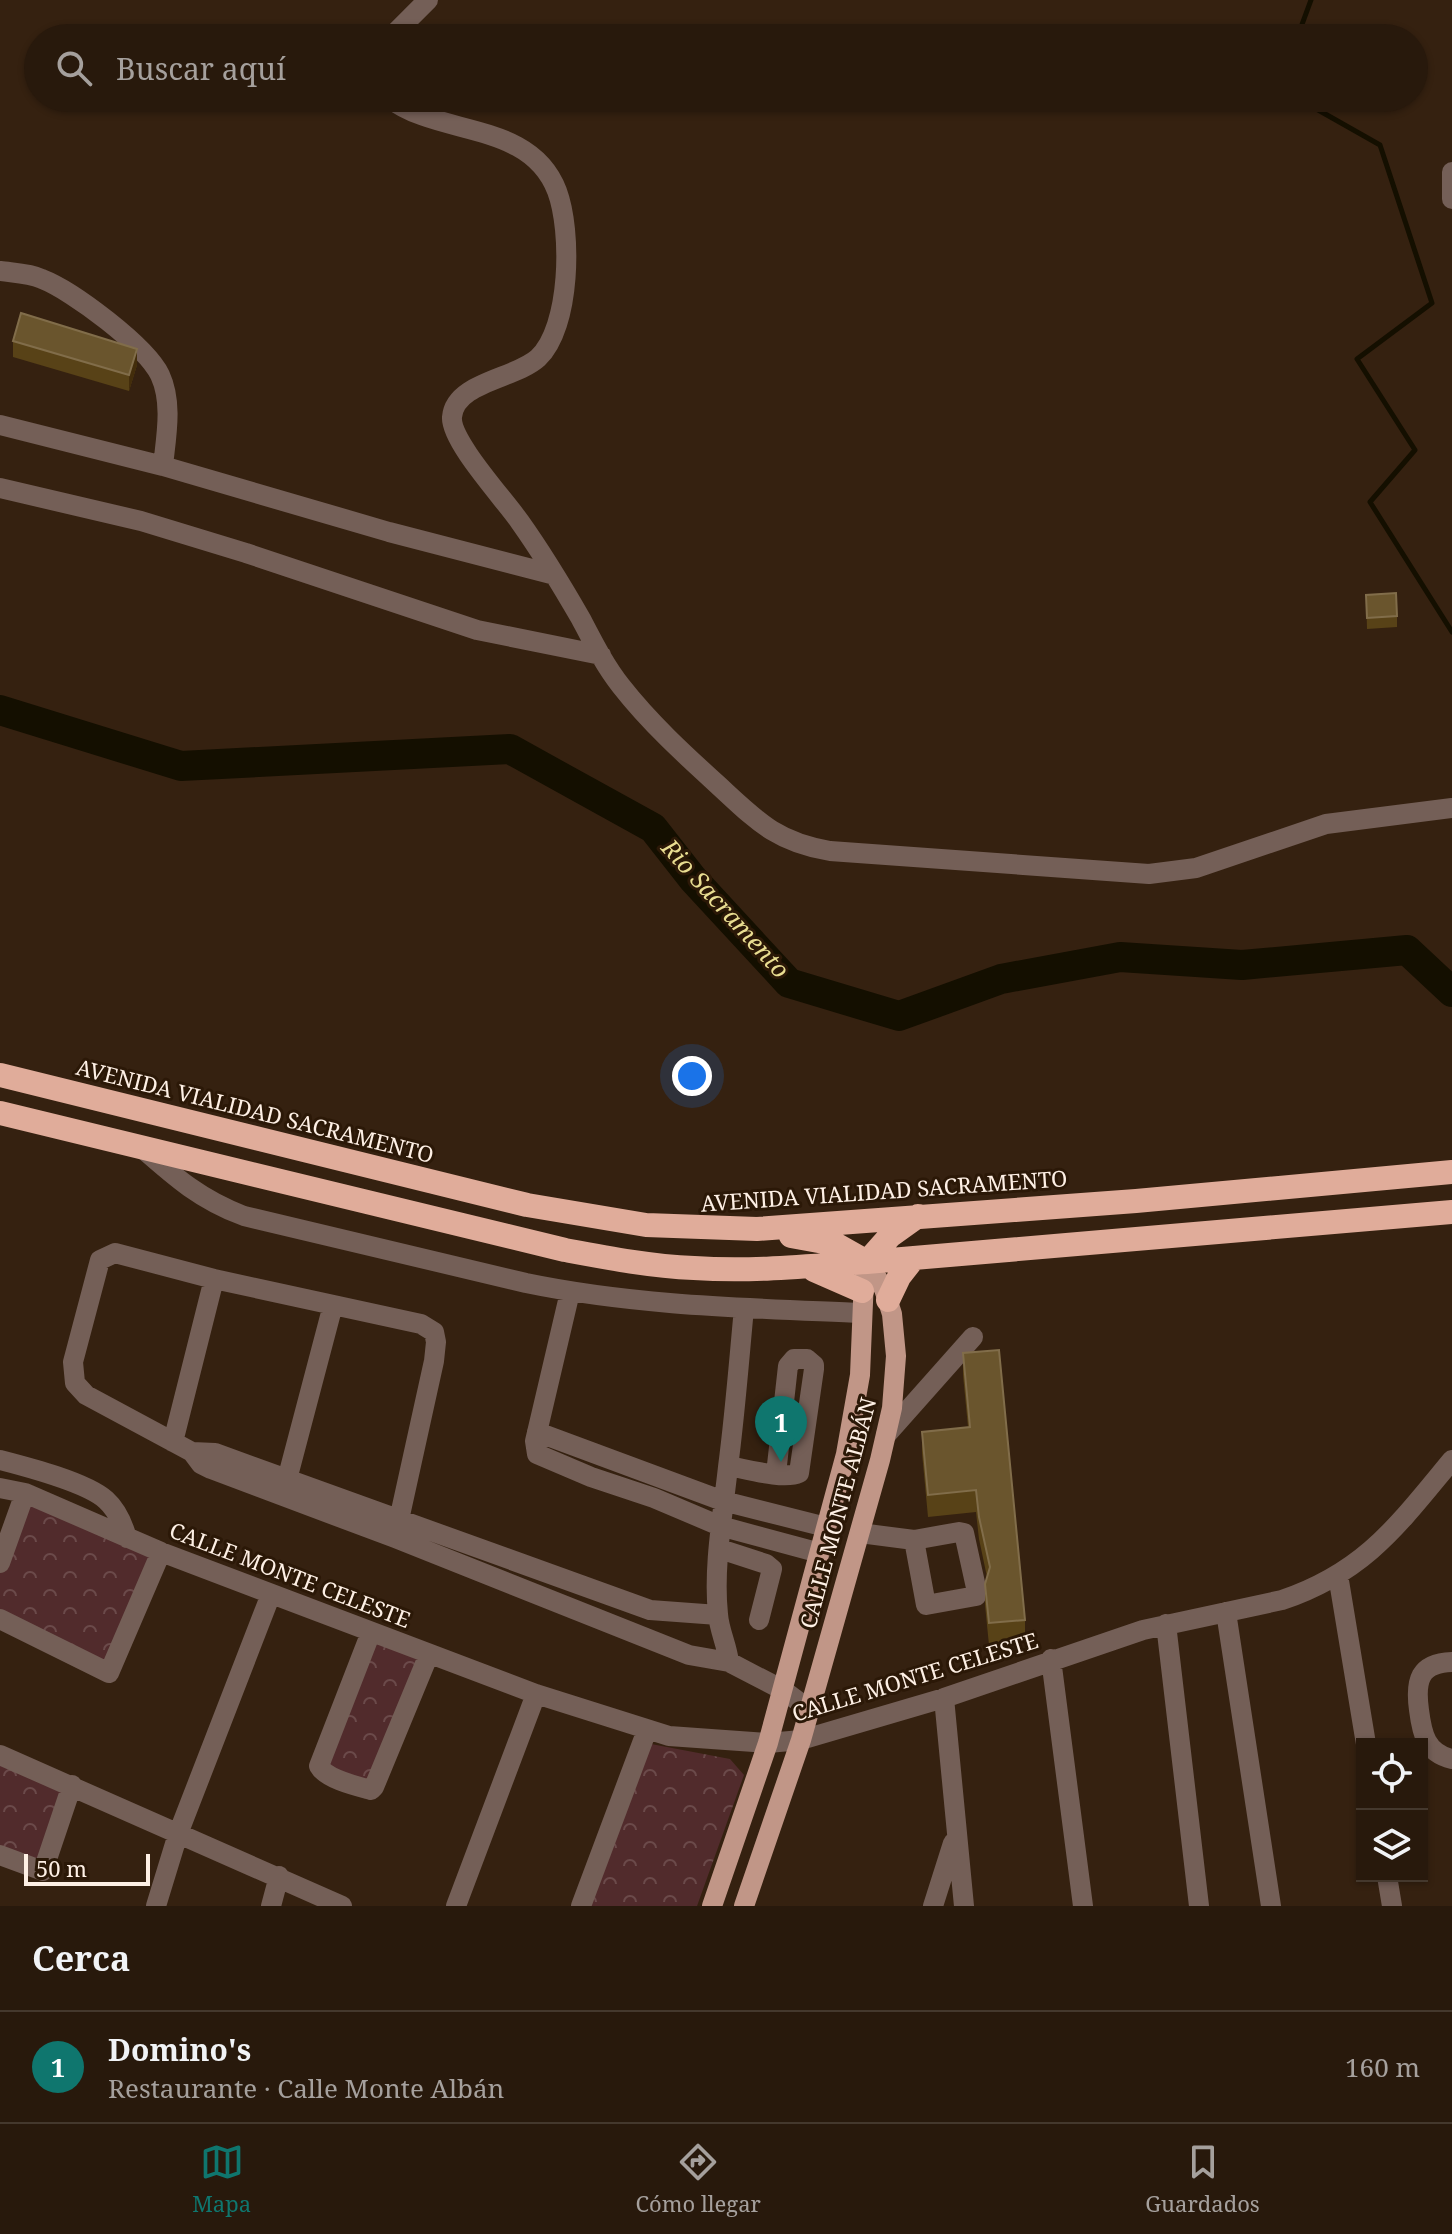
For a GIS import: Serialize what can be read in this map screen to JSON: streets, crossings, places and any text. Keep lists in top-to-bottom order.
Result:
{
  "streets": {
    "highway": ["AVENIDA VIALIDAD SACRAMENTO"],
    "main road": ["CALLE MONTE ALBÁN"],
    "street": ["CALLE MONTE CELESTE"]
  },
  "crossings": [
    ["CALLE MONTE ALBÁN", "CALLE MONTE CELESTE"]
  ],
  "water": ["Rio Sacramento"],
  "scale_bar": "50 m",
  "page": {
    "search": "Buscar aquí",
    "pins": "1",
    "scale": "50 m",
    "heading": "Cerca",
    "list": [
      {
        "mark": "1",
        "name": "Domino's",
        "note": "Restaurante · Calle Monte Albán",
        "value": "160 m"
      }
    ],
    "nav": ["Mapa", "Cómo llegar", "Guardados"]
  }
}
